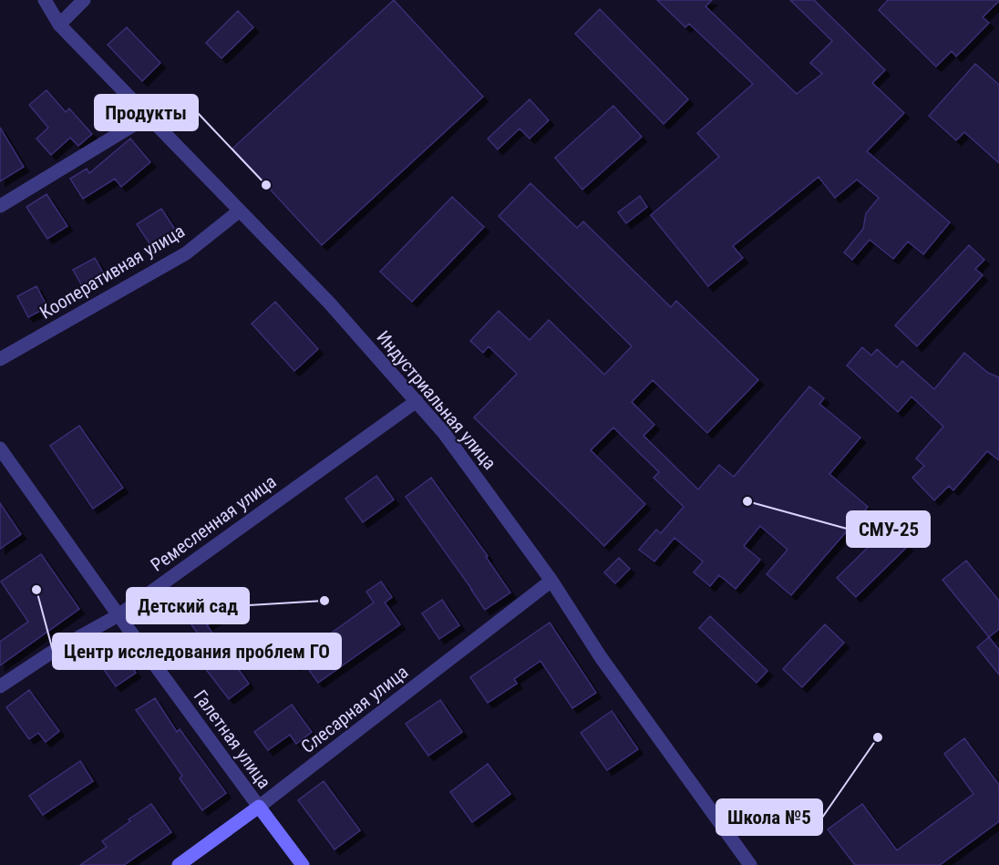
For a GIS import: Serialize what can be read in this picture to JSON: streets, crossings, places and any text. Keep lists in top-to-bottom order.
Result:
{
  "streets": {
    "street": [
      "Кооперативная улица",
      "Индустриальная улица",
      "Ремесленная улица",
      "Слесарная улица",
      "Галетная улица"
    ]
  },
  "crossings": [
    ["Кооперативная улица", "Индустриальная улица"],
    ["Индустриальная улица", "Ремесленная улица"],
    ["Индустриальная улица", "Слесарная улица"],
    ["Ремесленная улица", "Галетная улица"],
    ["Слесарная улица", "Галетная улица"]
  ],
  "places": [
    "Продукты",
    "СМУ-25",
    "Центр исследования проблем ГО",
    "Детский сад",
    "Школа №5"
  ]
}
